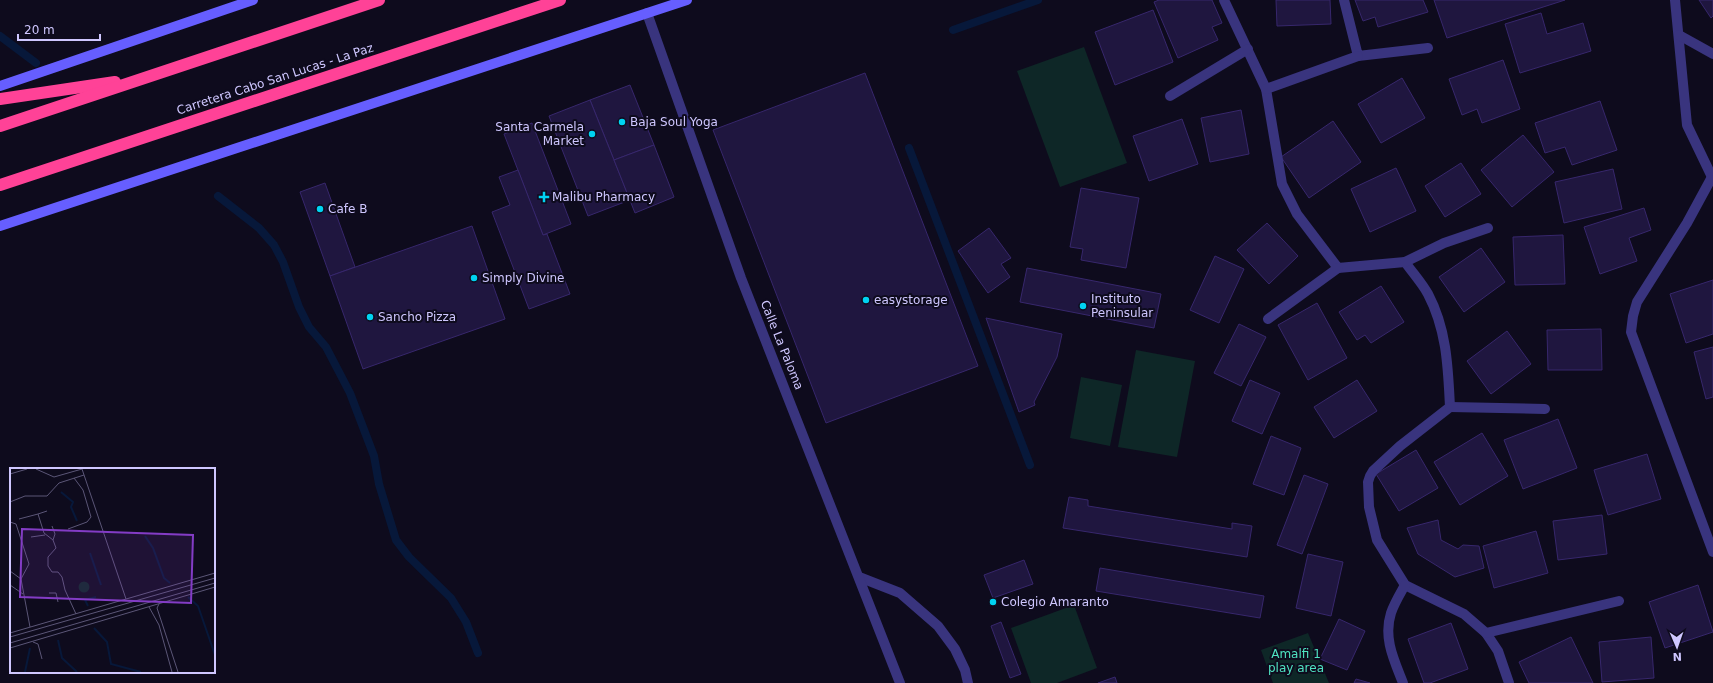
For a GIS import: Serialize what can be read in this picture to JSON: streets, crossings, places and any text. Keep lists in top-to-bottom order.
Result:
{
  "streets": {
    "highway": ["Carretera Cabo San Lucas - La Paz"],
    "street": ["Calle La Paloma"]
  },
  "parks": ["Amalfi 1 play area"],
  "places": {
    "other": [
      "Baja Soul Yoga",
      "Santa Carmela Market",
      "Cafe B",
      "Simply Divine",
      "easystorage",
      "Instituto Peninsular",
      "Sancho Pizza",
      "Colegio Amaranto"
    ],
    "health": ["Malibu Pharmacy"]
  },
  "scale_bar": "20 m",
  "north": "bottom"
}
